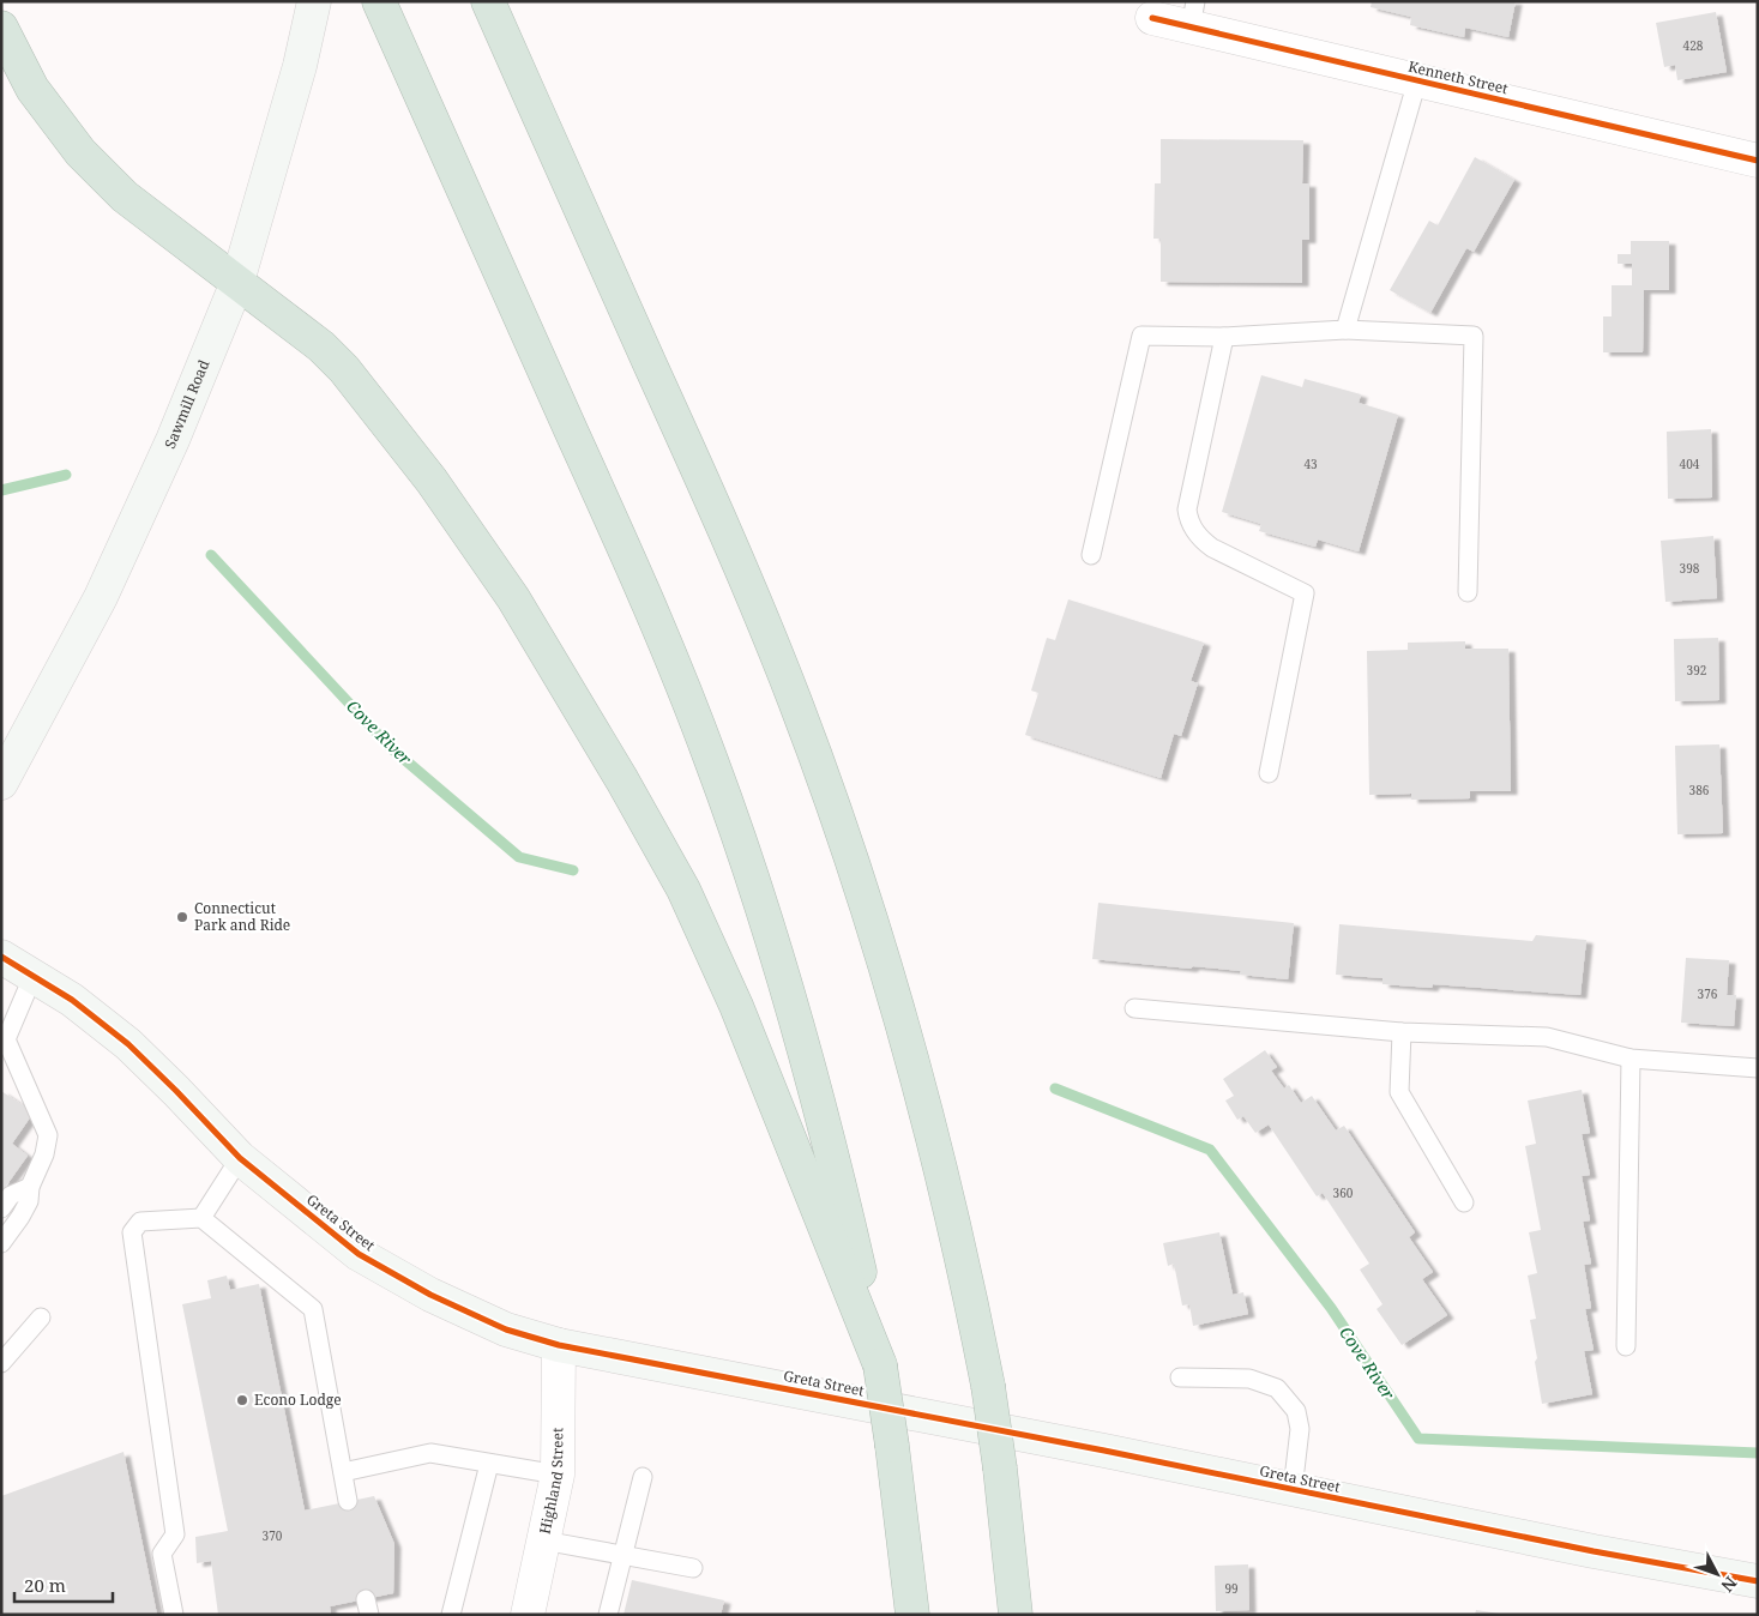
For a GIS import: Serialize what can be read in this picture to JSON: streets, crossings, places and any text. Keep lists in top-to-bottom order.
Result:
{
  "streets": {
    "street": [
      "Kenneth Street",
      "Sawmill Road",
      "Greta Street",
      "Highland Street"
    ]
  },
  "crossings": [
    ["Greta Street", "Highland Street"]
  ],
  "water": ["Cove River"],
  "places": ["Connecticut Park and Ride", "Econo Lodge"],
  "house_numbers": [
    "428",
    "43",
    "404",
    "398",
    "392",
    "386",
    "376",
    "360",
    "370",
    "99"
  ],
  "scale_bar": "20 m",
  "north": "bottom right"
}
